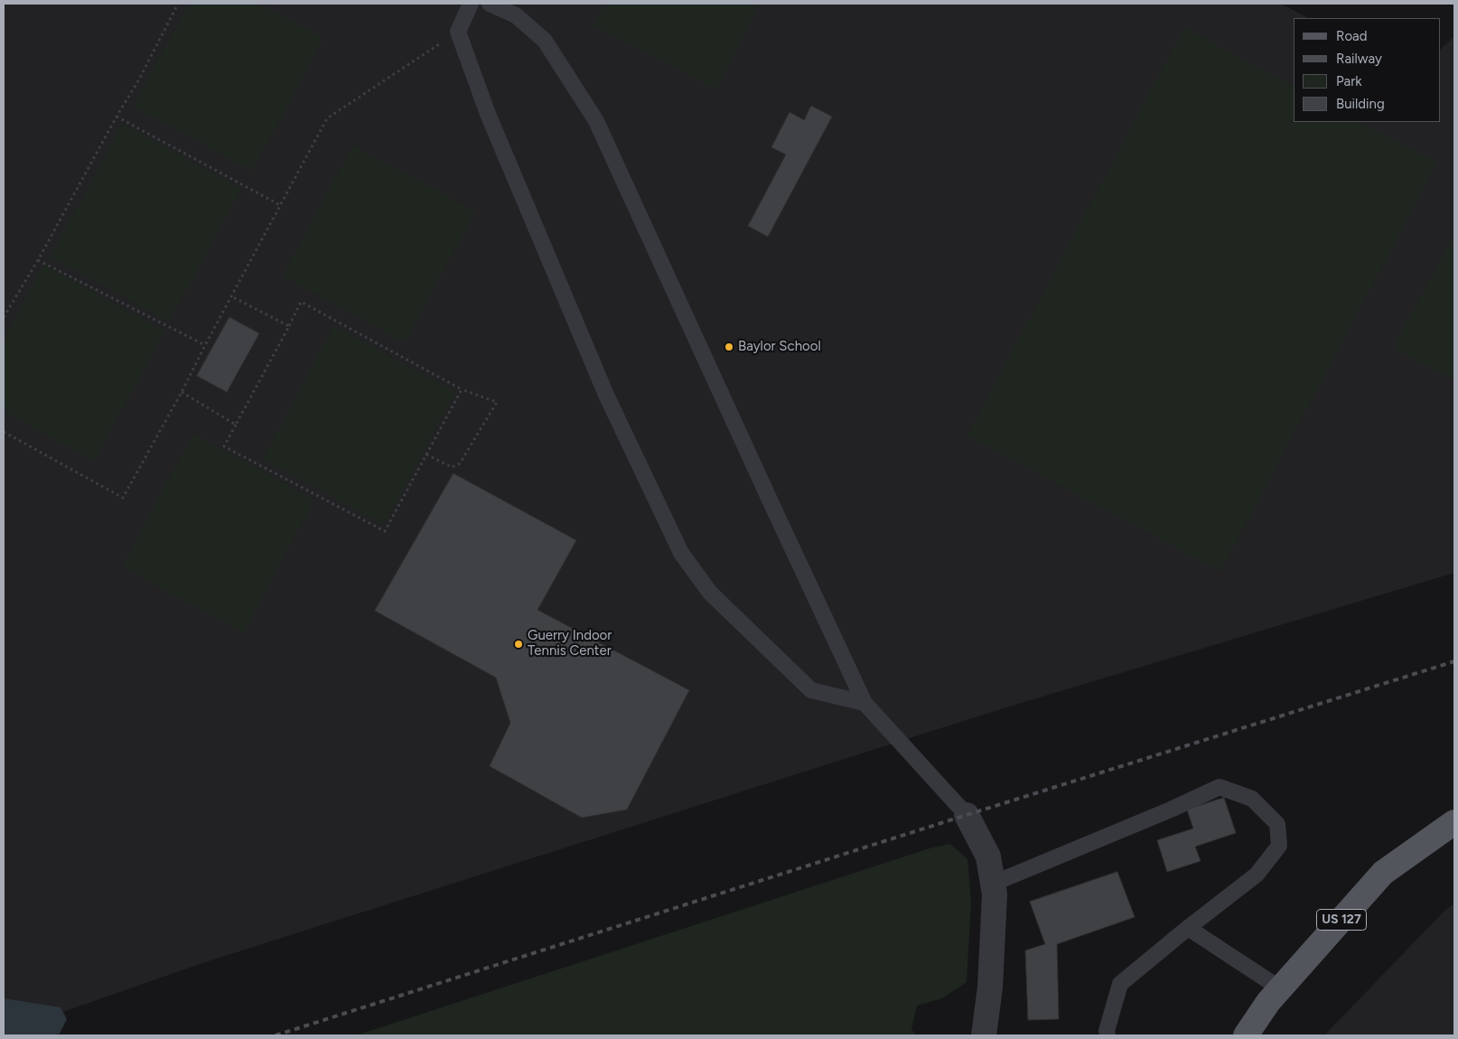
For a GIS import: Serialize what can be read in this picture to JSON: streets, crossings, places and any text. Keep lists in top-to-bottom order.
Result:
{
  "streets": {
    "main road": ["US 127"]
  },
  "places": ["Baylor School", "Guerry Indoor Tennis Center"],
  "legend": [
    "Road",
    "Railway",
    "Park",
    "Building"
  ]
}
